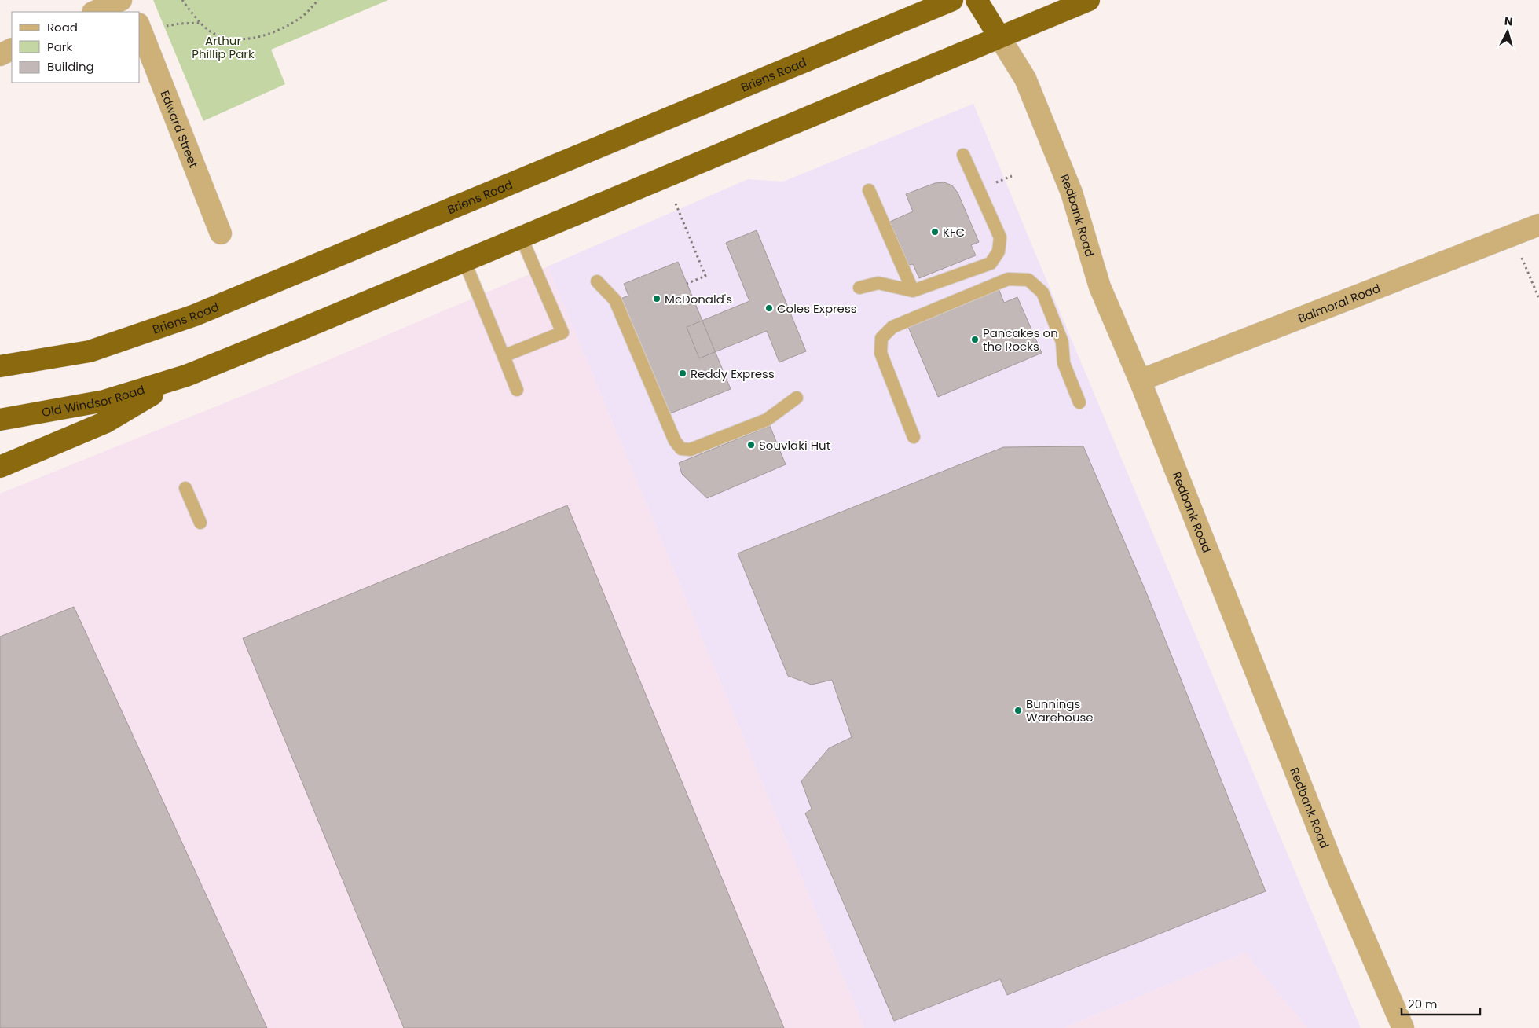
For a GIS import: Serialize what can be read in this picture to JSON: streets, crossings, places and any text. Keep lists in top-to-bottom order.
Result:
{
  "streets": {
    "highway": ["Briens Road", "Redbank Road", "Old Windsor Road"],
    "street": ["Edward Street", "Balmoral Road"]
  },
  "crossings": [
    ["Redbank Road", "Balmoral Road"]
  ],
  "parks": ["Arthur Phillip Park"],
  "places": [
    "KFC",
    "McDonald's",
    "Coles Express",
    "Pancakes on the Rocks",
    "Reddy Express",
    "Souvlaki Hut",
    "Bunnings Warehouse"
  ],
  "legend": ["Road", "Park", "Building"],
  "scale_bar": "20 m",
  "north": "top"
}
